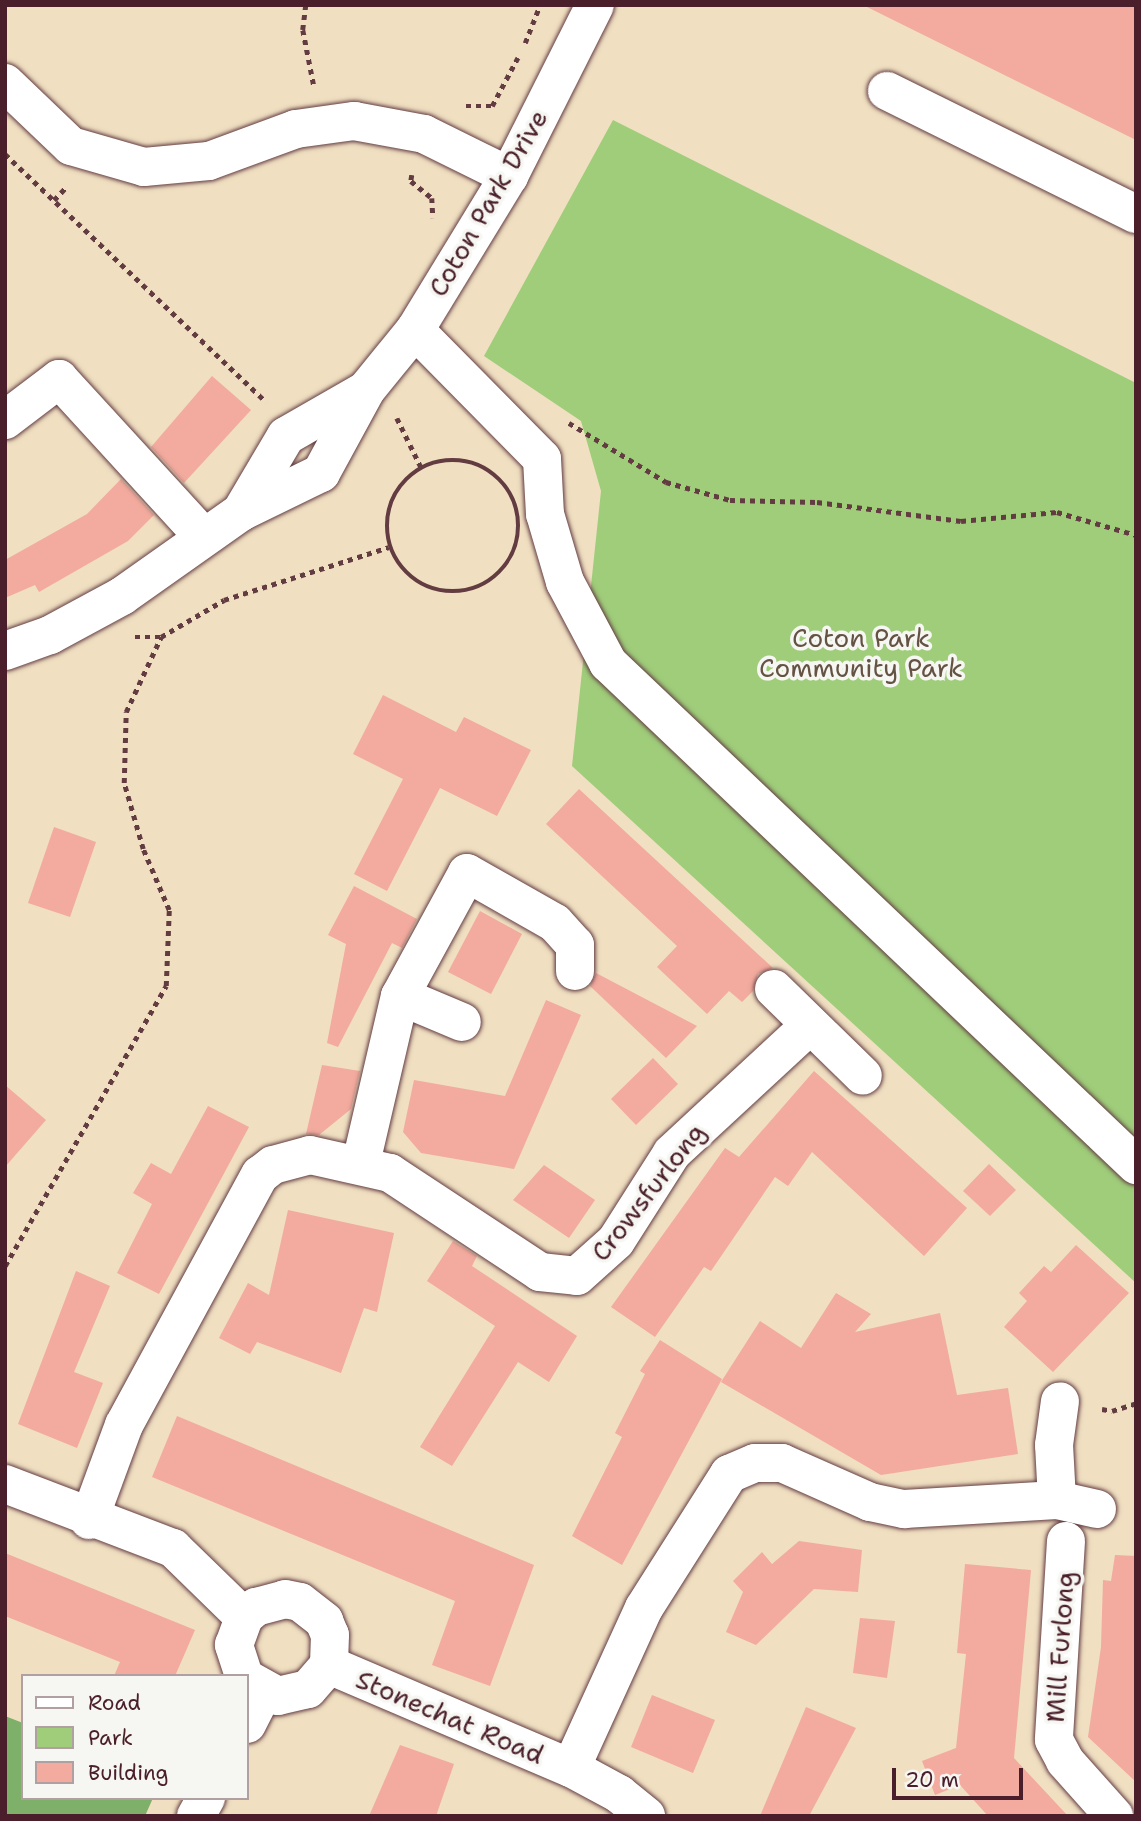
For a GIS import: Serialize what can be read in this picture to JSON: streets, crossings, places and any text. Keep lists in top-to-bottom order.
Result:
{
  "streets": {
    "street": [
      "Coton Park Drive",
      "Crowsfurlong",
      "Mill Furlong",
      "Stonechat Road"
    ]
  },
  "parks": ["Coton Park Community Park"],
  "legend": ["Road", "Park", "Building"],
  "scale_bar": "20 m"
}
